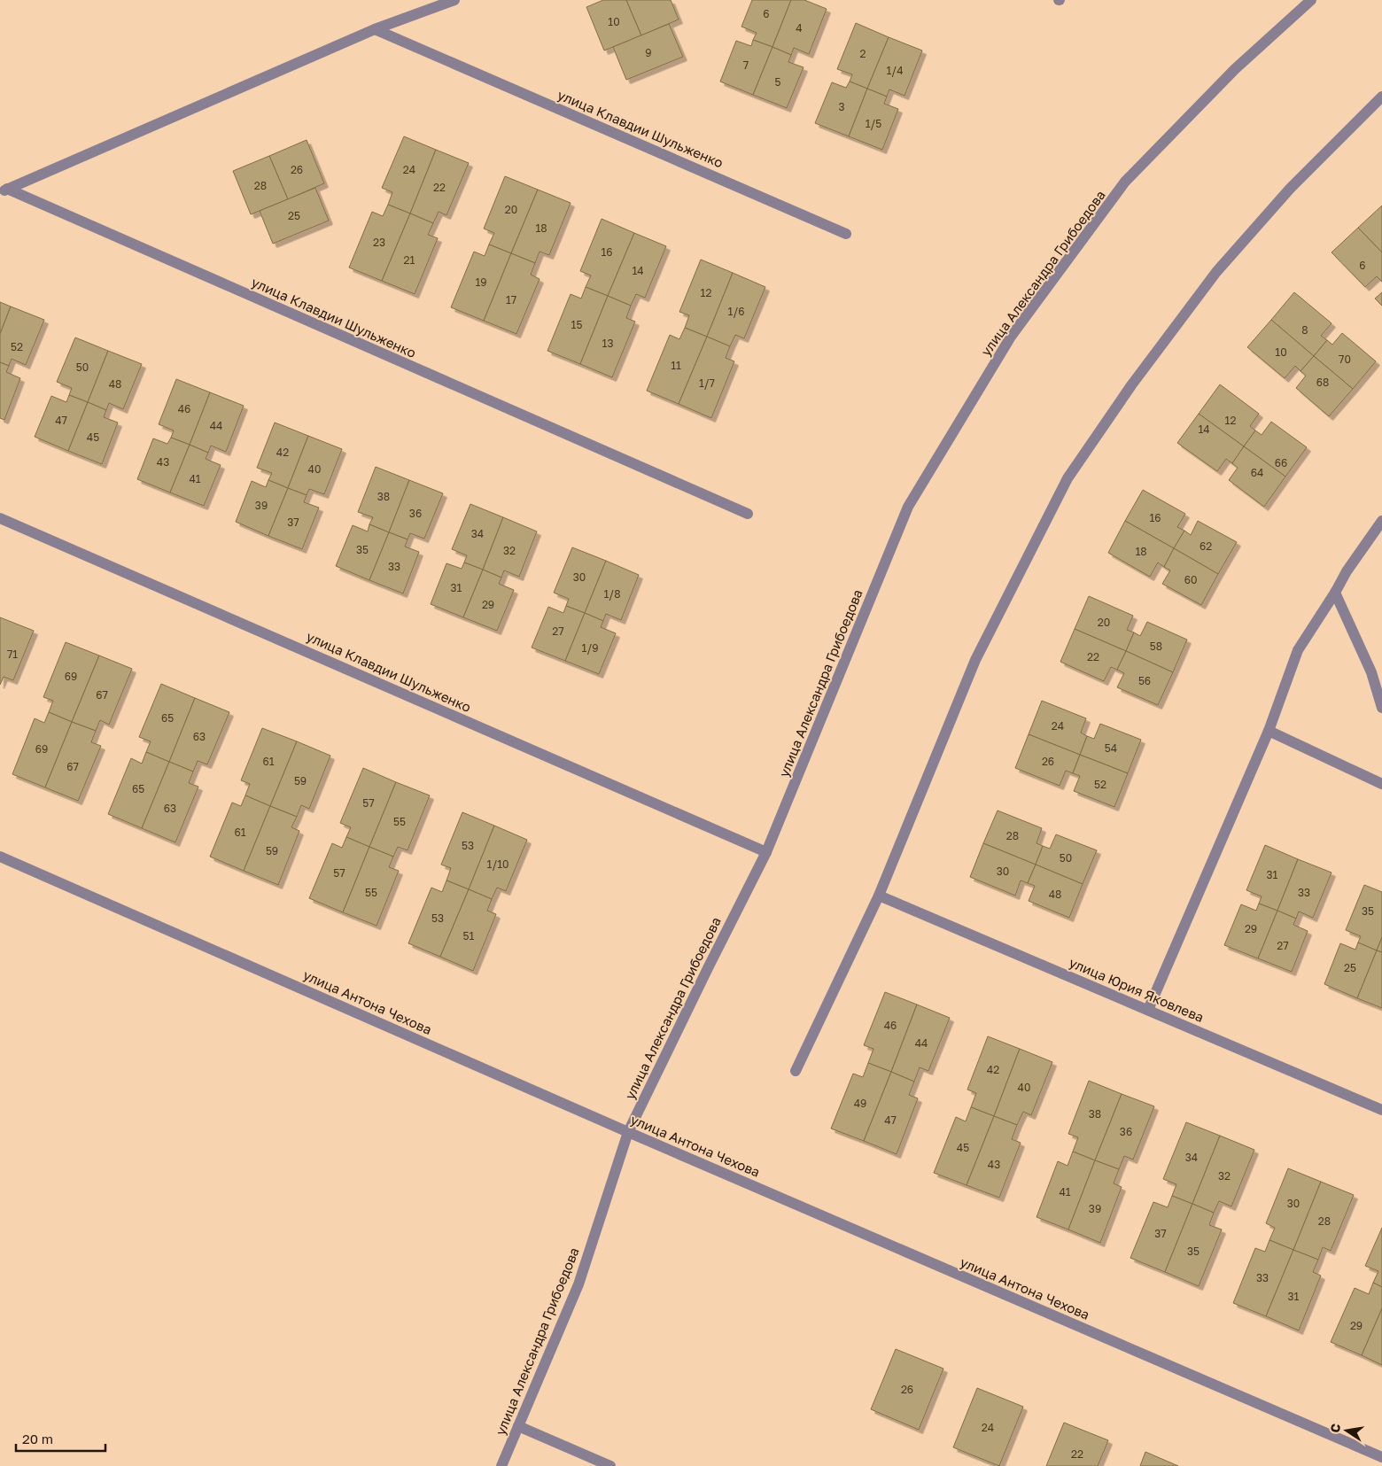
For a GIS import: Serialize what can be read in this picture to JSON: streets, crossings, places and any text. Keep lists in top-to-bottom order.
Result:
{
  "streets": {
    "street": [
      "улица Клавдии Шульженко",
      "улица Александра Грибоедова",
      "улица Юрия Яковлева",
      "улица Антона Чехова"
    ]
  },
  "crossings": [
    ["улица Клавдии Шульженко", "улица Александра Грибоедова"],
    ["улица Александра Грибоедова", "улица Антона Чехова"]
  ],
  "house_numbers": [
    "6",
    "10",
    "4",
    "9",
    "2",
    "7",
    "1/4",
    "5",
    "3",
    "1/5",
    "26",
    "24",
    "28",
    "22",
    "20",
    "25",
    "18",
    "23",
    "16",
    "21",
    "6",
    "14",
    "19",
    "12",
    "17",
    "1/6",
    "15",
    "8",
    "13",
    "52",
    "10",
    "70",
    "11",
    "50",
    "68",
    "1/7",
    "48",
    "46",
    "47",
    "12",
    "44",
    "14",
    "45",
    "42",
    "43",
    "66",
    "40",
    "64",
    "41",
    "38",
    "39",
    "36",
    "16",
    "37",
    "34",
    "62",
    "35",
    "32",
    "18",
    "33",
    "30",
    "60",
    "31",
    "1/8",
    "29",
    "20",
    "27",
    "58",
    "1/9",
    "71",
    "22",
    "69",
    "56",
    "67",
    "65",
    "24",
    "63",
    "54",
    "69",
    "61",
    "26",
    "67",
    "59",
    "52",
    "65",
    "57",
    "63",
    "55",
    "61",
    "28",
    "53",
    "59",
    "50",
    "1/10",
    "30",
    "57",
    "31",
    "55",
    "33",
    "48",
    "35",
    "53",
    "29",
    "51",
    "27",
    "25",
    "46",
    "44",
    "42",
    "40",
    "49",
    "38",
    "47",
    "36",
    "45",
    "34",
    "43",
    "32",
    "41",
    "30",
    "39",
    "28",
    "37",
    "35",
    "33",
    "31",
    "29",
    "26",
    "24",
    "22"
  ],
  "scale_bar": "20 m",
  "north": "left"
}
